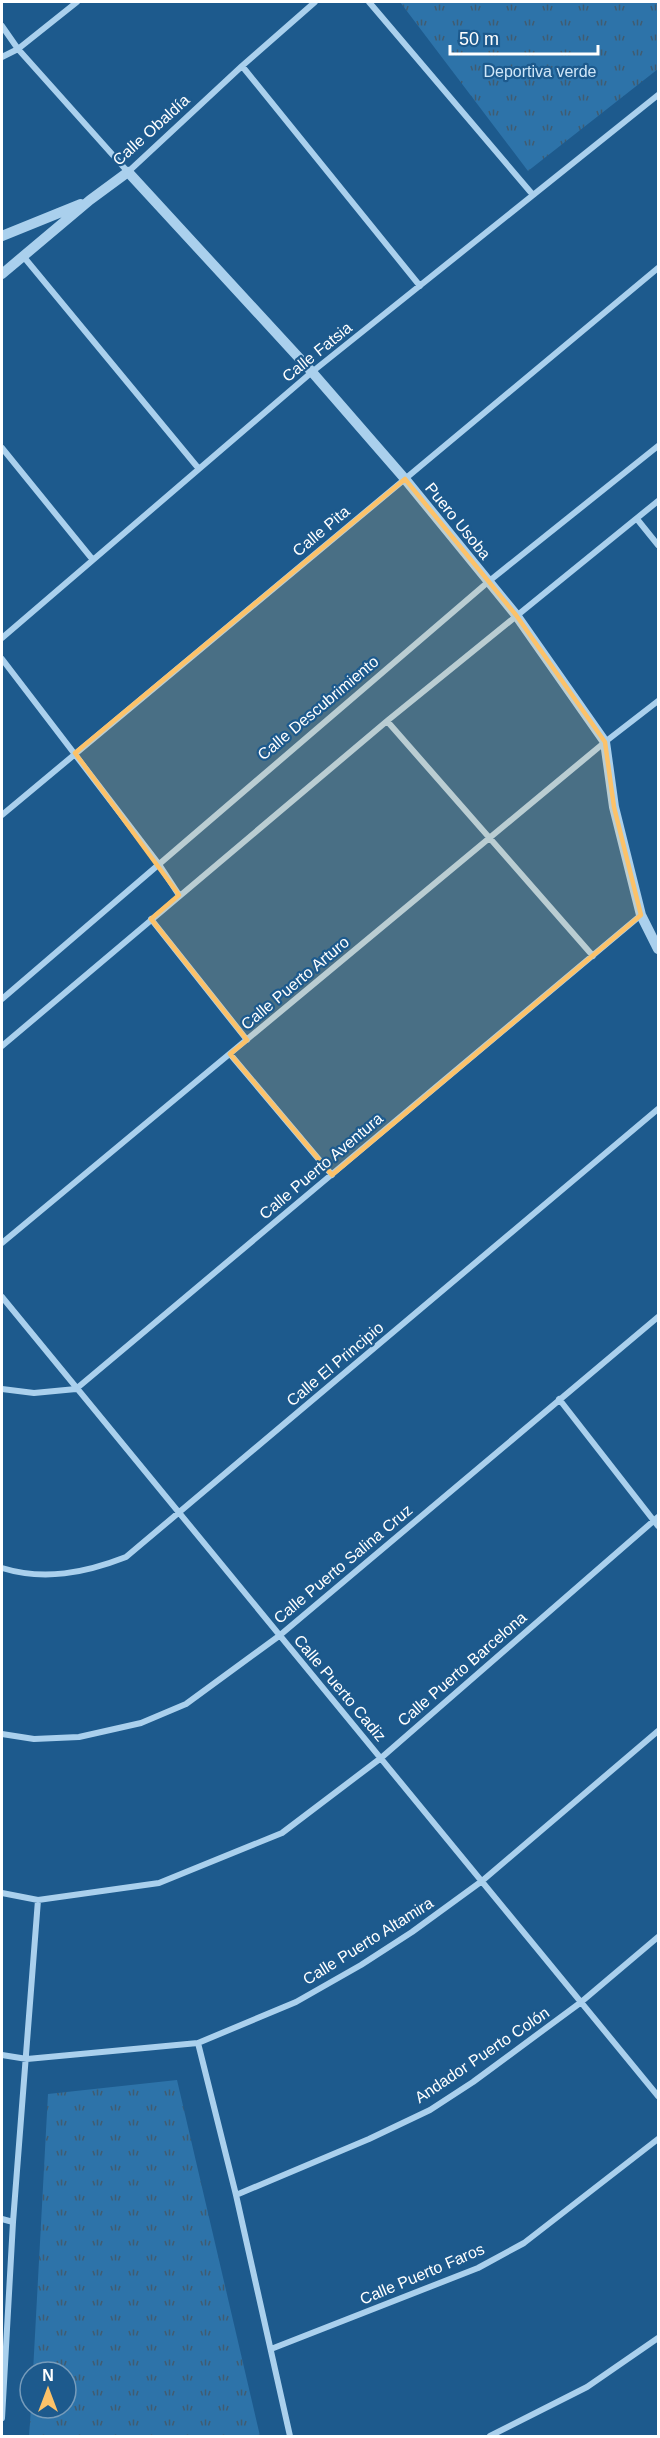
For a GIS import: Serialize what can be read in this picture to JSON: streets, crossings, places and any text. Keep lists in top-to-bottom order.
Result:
{
  "streets": {
    "street": [
      "Calle Obaldía",
      "Calle Fatsia",
      "Puero Usoba",
      "Calle Pita",
      "Calle Descubrimiento",
      "Calle Puerto Arturo",
      "Calle Puerto Aventura",
      "Calle El Principio",
      "Calle Puerto Salina Cruz",
      "Calle Puerto Barcelona",
      "Calle Puerto Cadiz",
      "Calle Puerto Altamira",
      "Andador Puerto Colón",
      "Calle Puerto Faros"
    ]
  },
  "crossings": [
    ["Calle Obaldía", "Puero Usoba"],
    ["Calle Fatsia", "Puero Usoba"],
    ["Puero Usoba", "Calle Pita"],
    ["Puero Usoba", "Calle Descubrimiento"],
    ["Puero Usoba", "Calle Puerto Arturo"],
    ["Puero Usoba", "Calle Puerto Aventura"],
    ["Calle Puerto Aventura", "Calle Puerto Cadiz"],
    ["Calle El Principio", "Calle Puerto Cadiz"],
    ["Calle Puerto Salina Cruz", "Calle Puerto Cadiz"],
    ["Calle Puerto Barcelona", "Calle Puerto Cadiz"],
    ["Calle Puerto Cadiz", "Calle Puerto Altamira"],
    ["Calle Puerto Cadiz", "Andador Puerto Colón"]
  ],
  "parks": ["Deportiva verde"],
  "scale_bar": "50 m",
  "north": "top"
}
